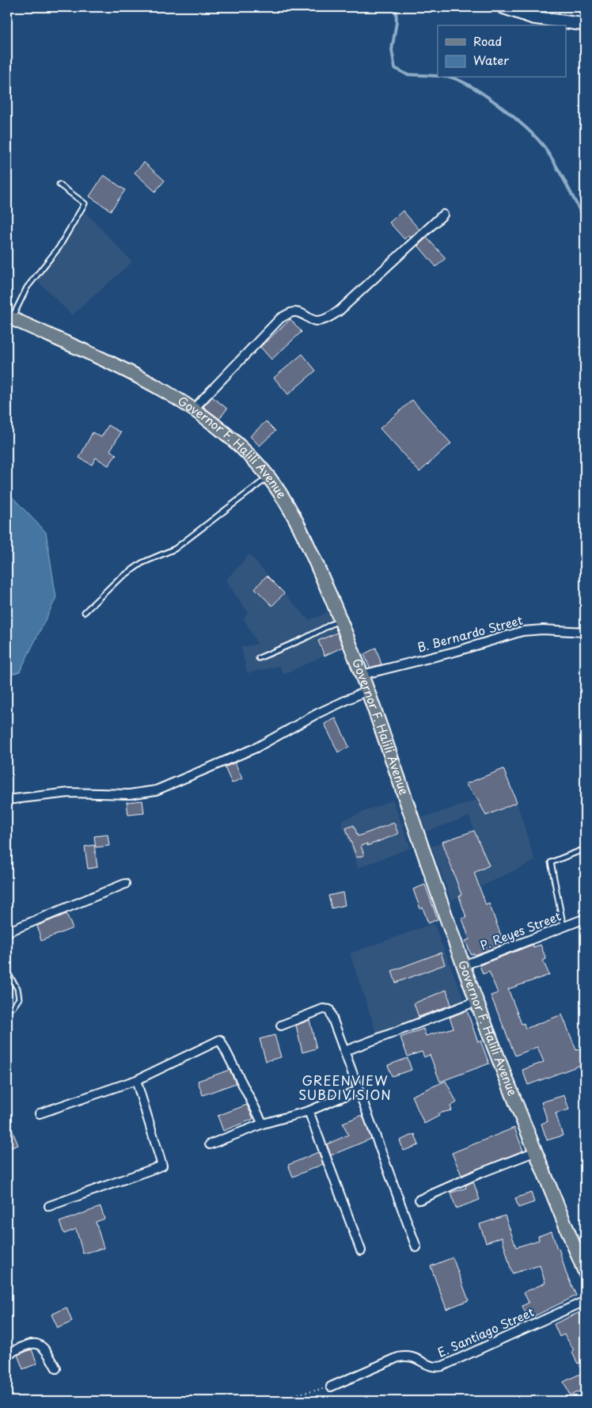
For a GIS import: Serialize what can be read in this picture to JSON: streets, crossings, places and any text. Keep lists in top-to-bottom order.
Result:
{
  "streets": {
    "main road": ["Governor F. Halili Avenue"],
    "street": ["B. Bernardo Street", "P. Reyes Street", "E. Santiago Street"]
  },
  "crossings": [
    ["Governor F. Halili Avenue", "B. Bernardo Street"],
    ["Governor F. Halili Avenue", "P. Reyes Street"]
  ],
  "districts": ["GREENVIEW SUBDIVISION"],
  "legend": ["Road", "Water"]
}
